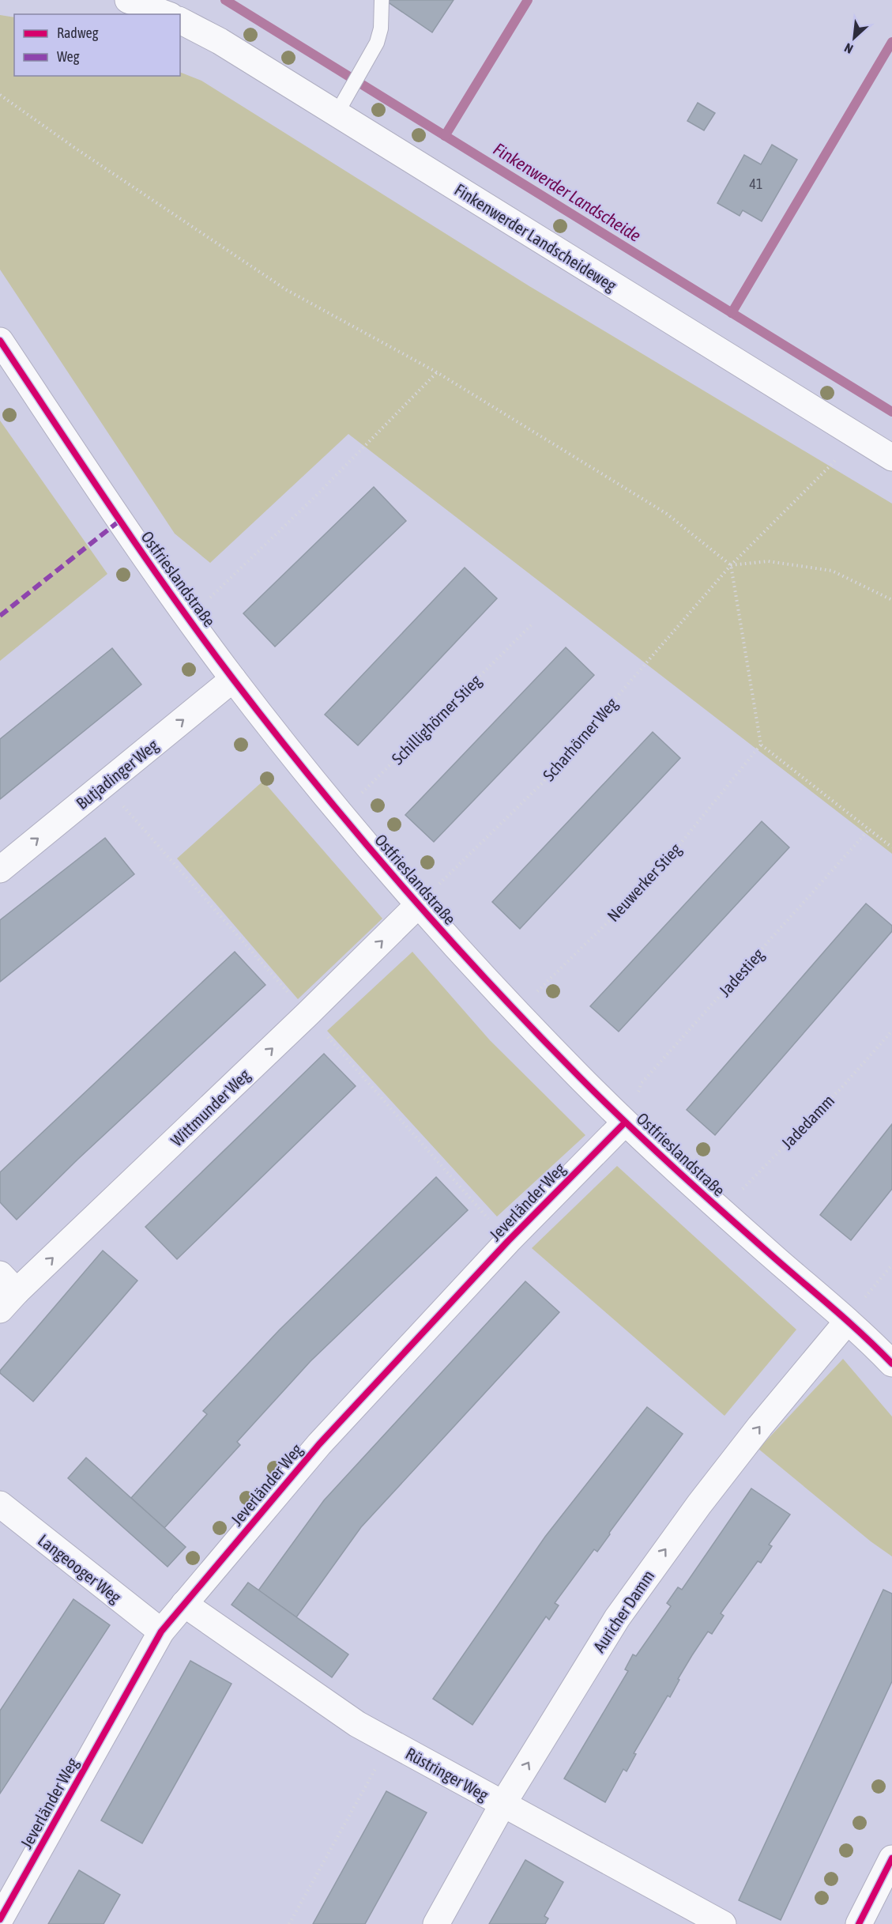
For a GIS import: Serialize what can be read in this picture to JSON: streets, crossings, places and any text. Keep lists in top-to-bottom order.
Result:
{
  "streets": {
    "street": [
      "Finkenwerder Landscheideweg",
      "Ostfrieslandstraße",
      "Butjadinger Weg",
      "Wittmunder Weg",
      "Jeverländer Weg",
      "Langeooger Weg",
      "Auricher Damm",
      "Rüstringer Weg"
    ],
    "path": [
      "Schillighörner Stieg",
      "Scharhörner Weg",
      "Neuwerker Stieg",
      "Jadestieg",
      "Jadedamm"
    ]
  },
  "crossings": [
    ["Ostfrieslandstraße", "Schillighörner Stieg"],
    ["Ostfrieslandstraße", "Scharhörner Weg"],
    ["Ostfrieslandstraße", "Butjadinger Weg"],
    ["Ostfrieslandstraße", "Neuwerker Stieg"],
    ["Ostfrieslandstraße", "Jadestieg"],
    ["Ostfrieslandstraße", "Wittmunder Weg"],
    ["Ostfrieslandstraße", "Jadedamm"],
    ["Ostfrieslandstraße", "Jeverländer Weg"],
    ["Ostfrieslandstraße", "Auricher Damm"],
    ["Scharhörner Weg", "Wittmunder Weg"],
    ["Jadestieg", "Jeverländer Weg"],
    ["Jeverländer Weg", "Langeooger Weg"],
    ["Jeverländer Weg", "Rüstringer Weg"],
    ["Auricher Damm", "Rüstringer Weg"]
  ],
  "one_way": ["Butjadinger Weg", "Wittmunder Weg", "Auricher Damm"],
  "water": ["Finkenwerder Landscheide"],
  "house_numbers": ["41"],
  "legend": ["Radweg", "Weg"],
  "north": "bottom left"
}
